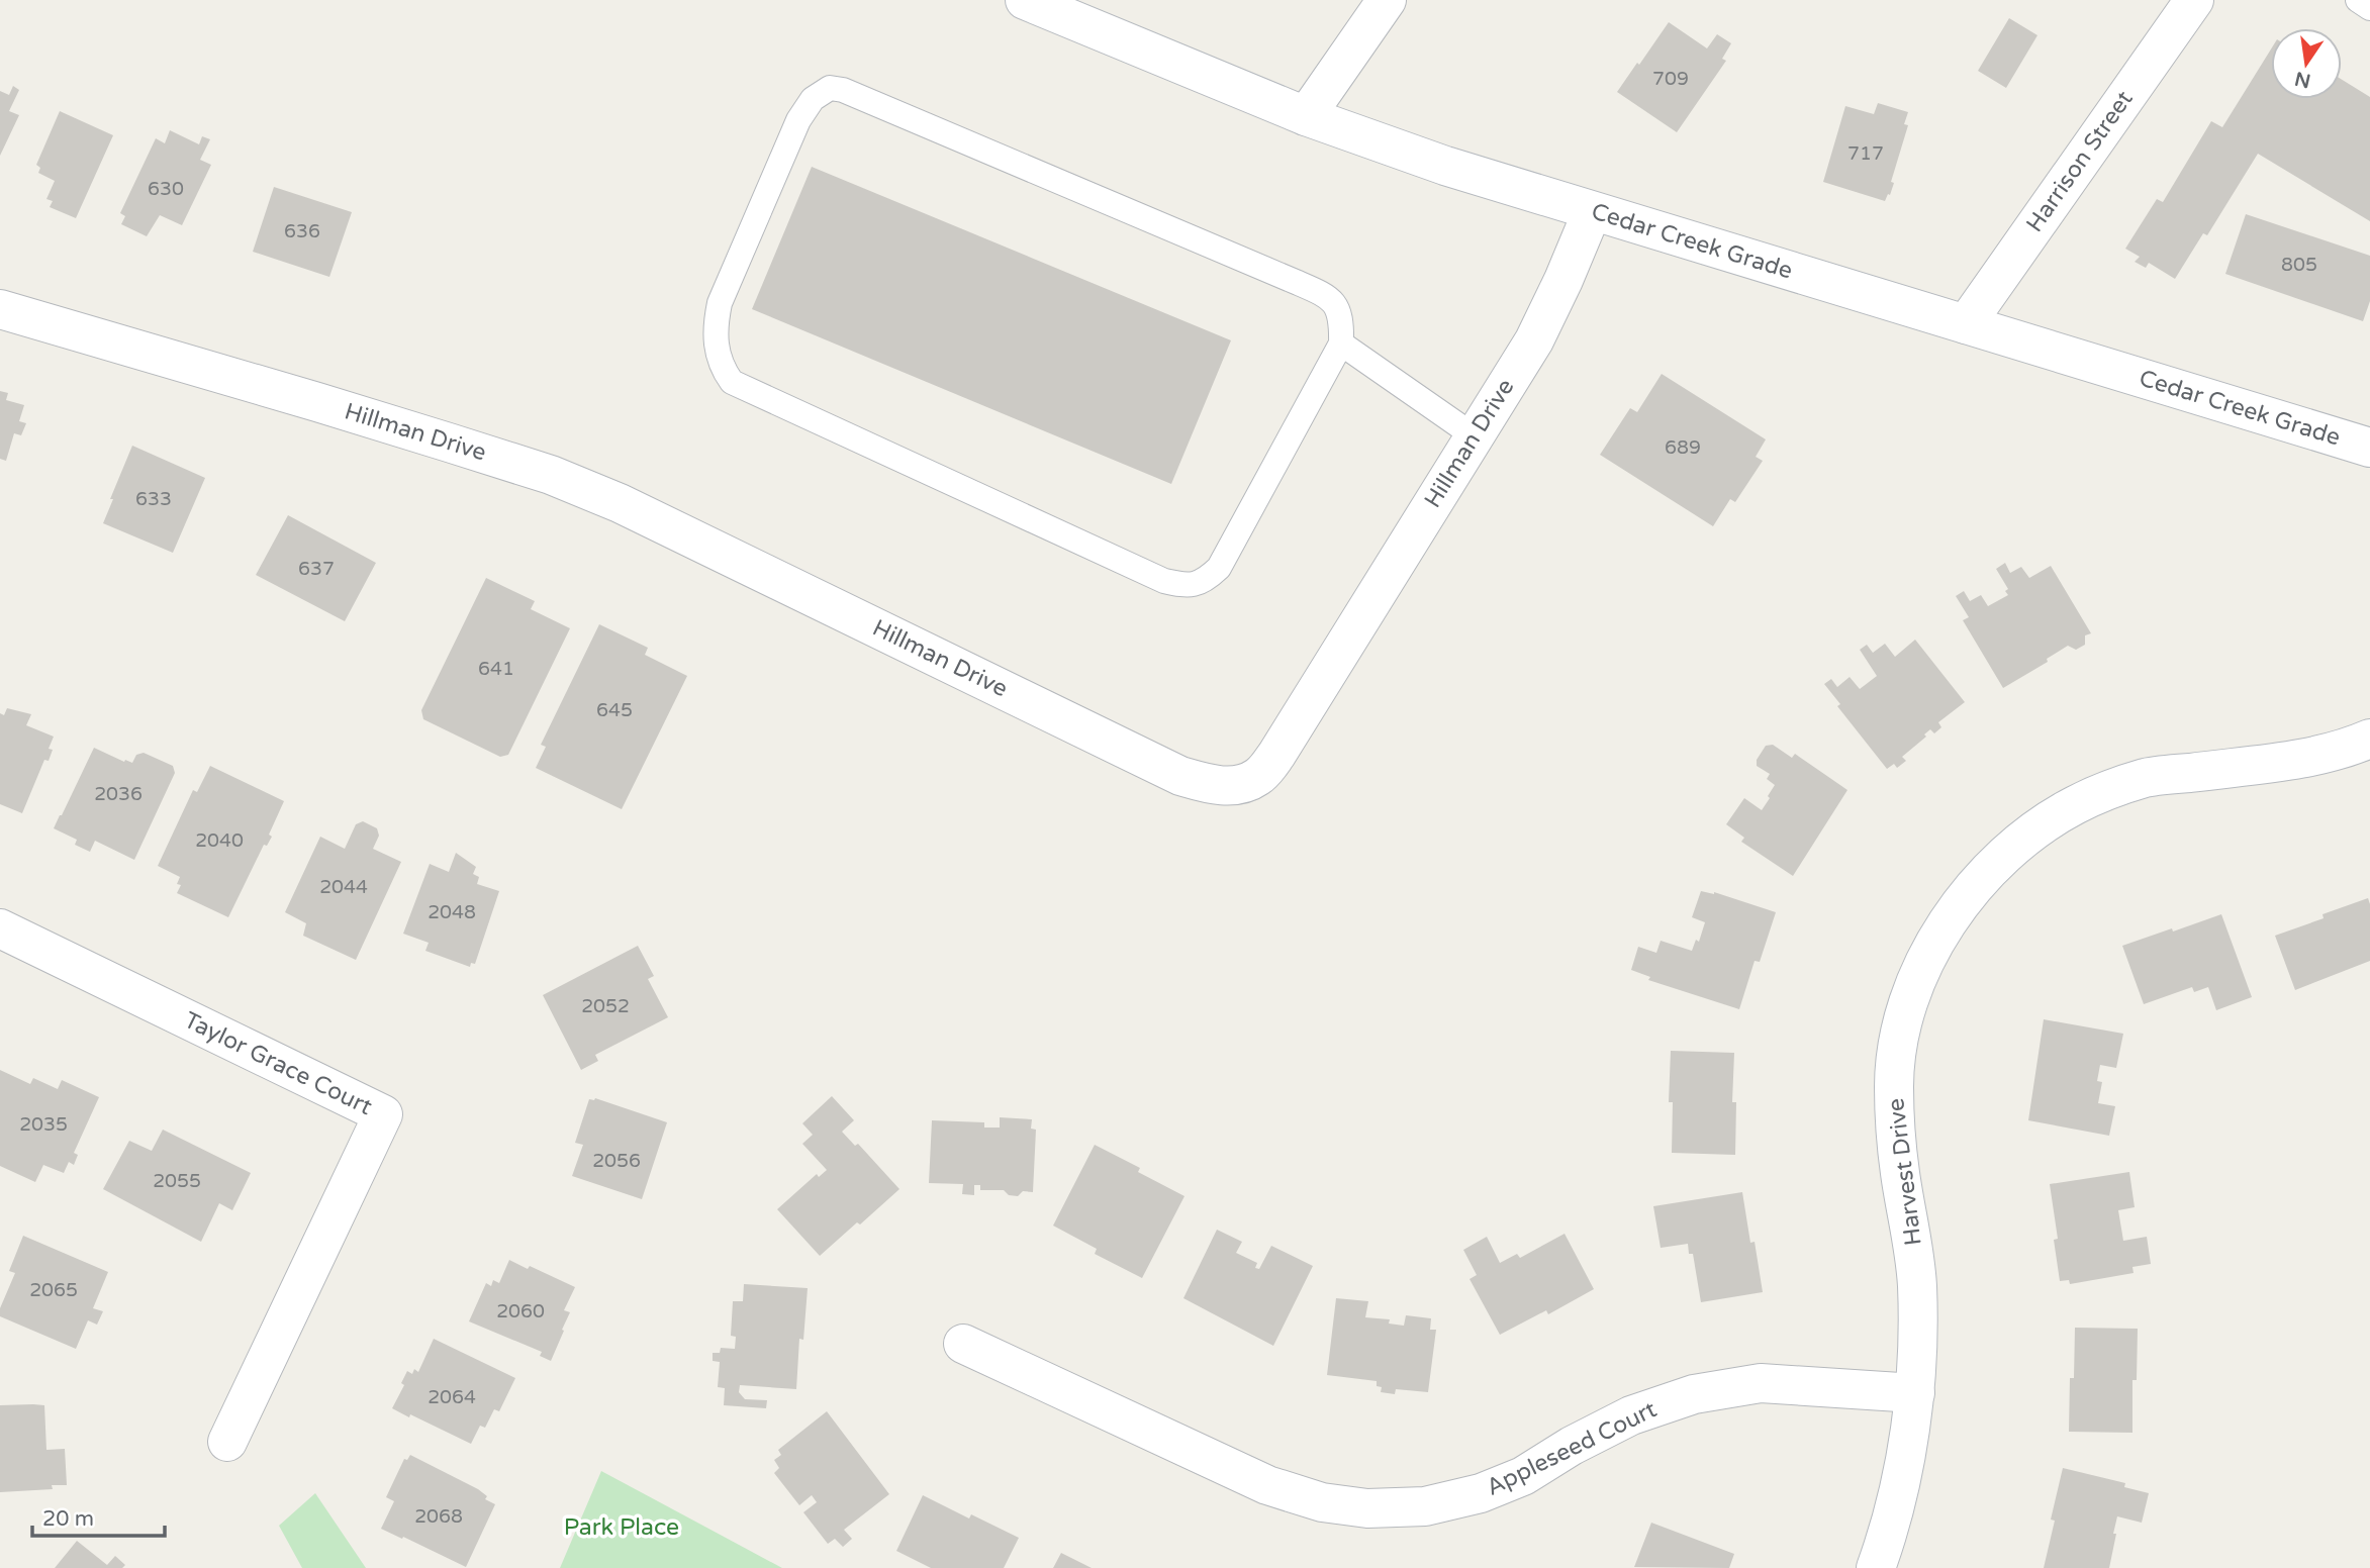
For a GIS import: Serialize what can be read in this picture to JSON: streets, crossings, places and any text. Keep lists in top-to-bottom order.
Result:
{
  "streets": {
    "street": [
      "Harrison Street",
      "Cedar Creek Grade",
      "Hillman Drive",
      "Taylor Grace Court",
      "Harvest Drive",
      "Appleseed Court"
    ]
  },
  "crossings": [
    ["Harrison Street", "Cedar Creek Grade"],
    ["Cedar Creek Grade", "Hillman Drive"],
    ["Harvest Drive", "Appleseed Court"]
  ],
  "parks": ["Park Place"],
  "house_numbers": [
    "709",
    "717",
    "630",
    "636",
    "805",
    "689",
    "633",
    "637",
    "641",
    "645",
    "2036",
    "2040",
    "2044",
    "2048",
    "2052",
    "2035",
    "2056",
    "2055",
    "2065",
    "2060",
    "2064",
    "2068"
  ],
  "scale_bar": "20 m",
  "north": "bottom"
}
